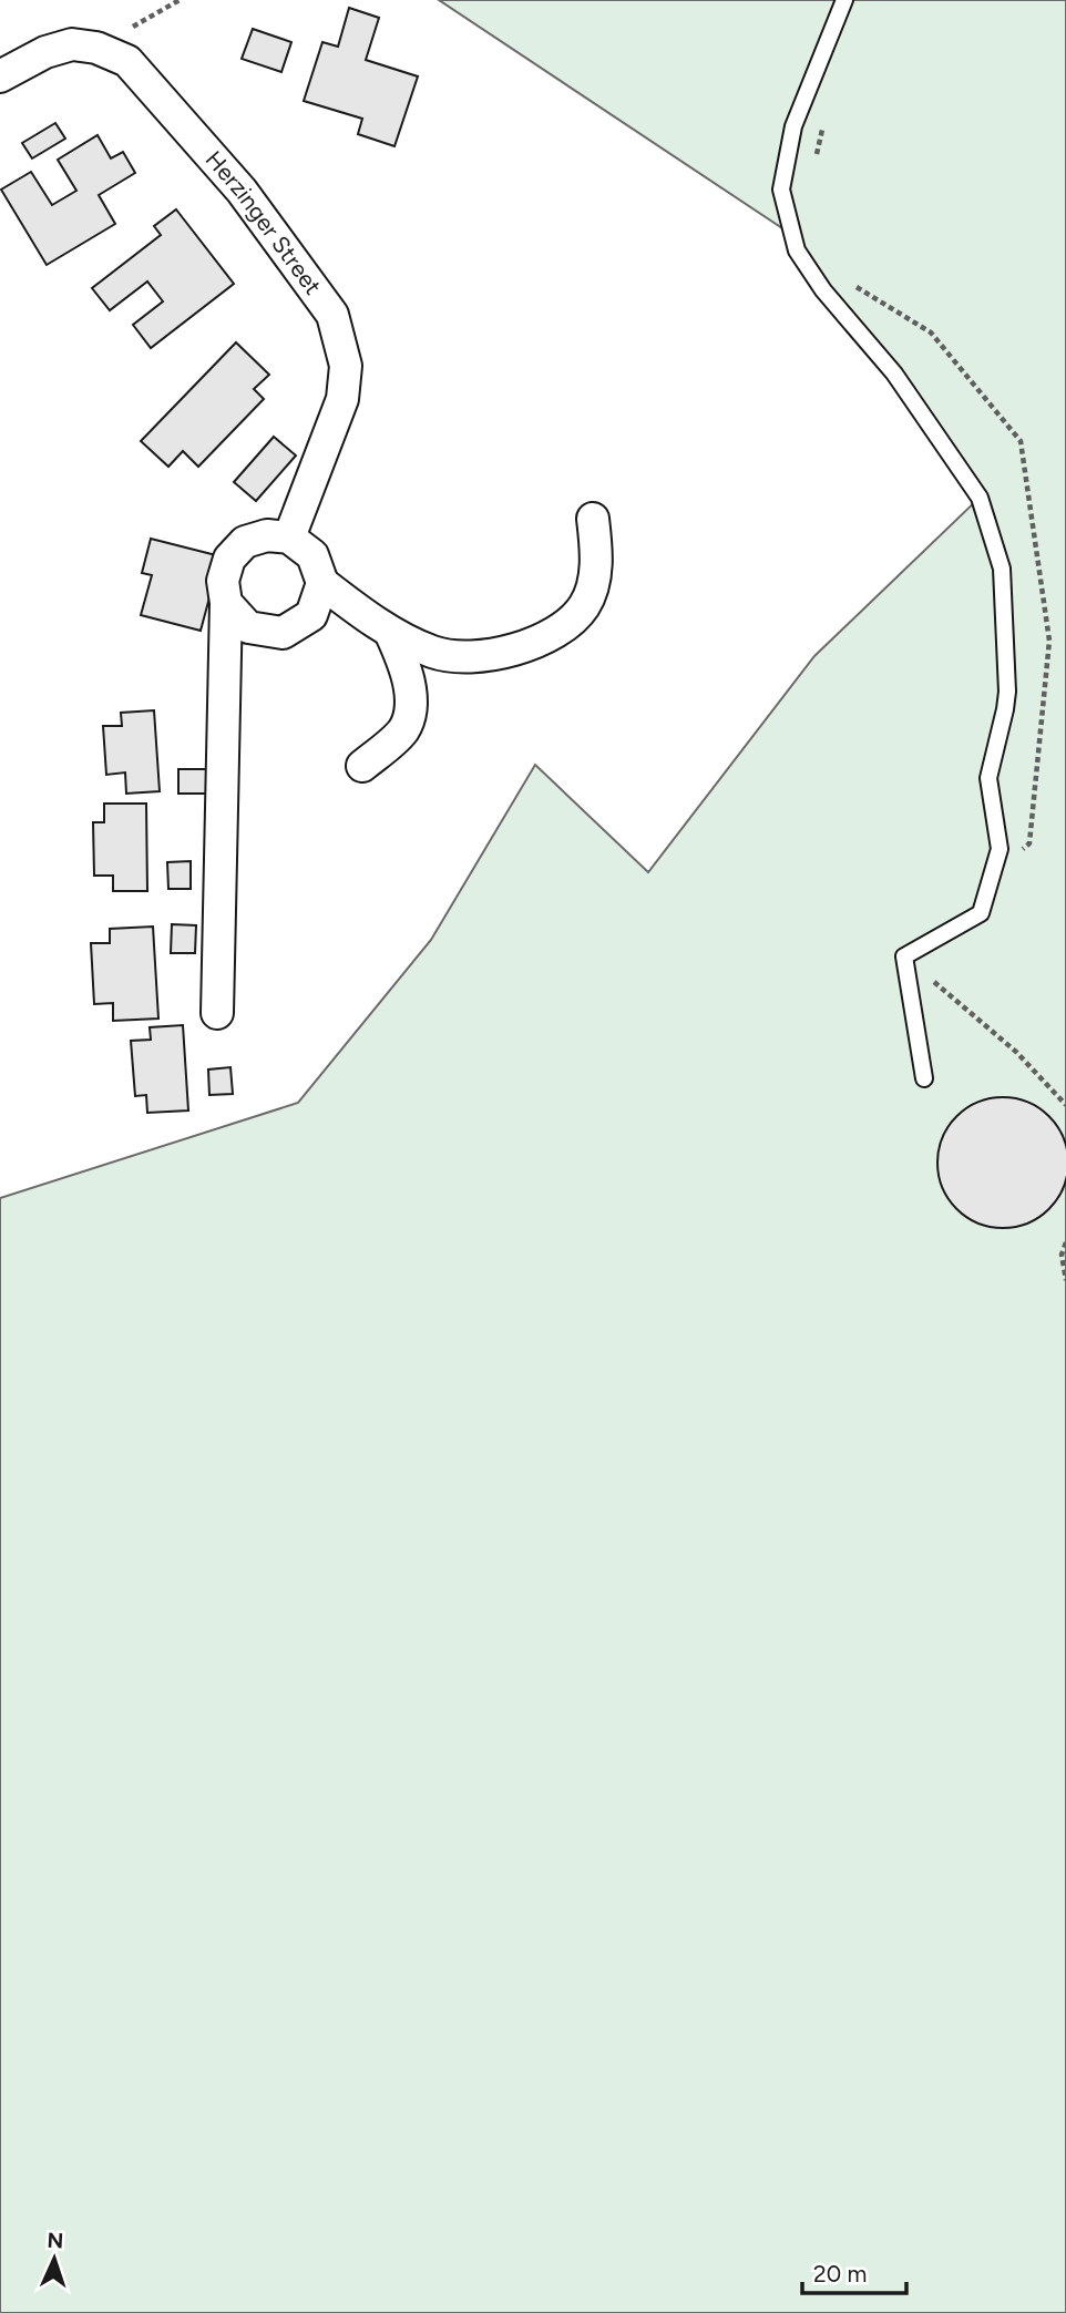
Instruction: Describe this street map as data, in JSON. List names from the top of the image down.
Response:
{
  "streets": {
    "street": ["Herzinger Street"]
  },
  "scale_bar": "20 m",
  "north": "top"
}
